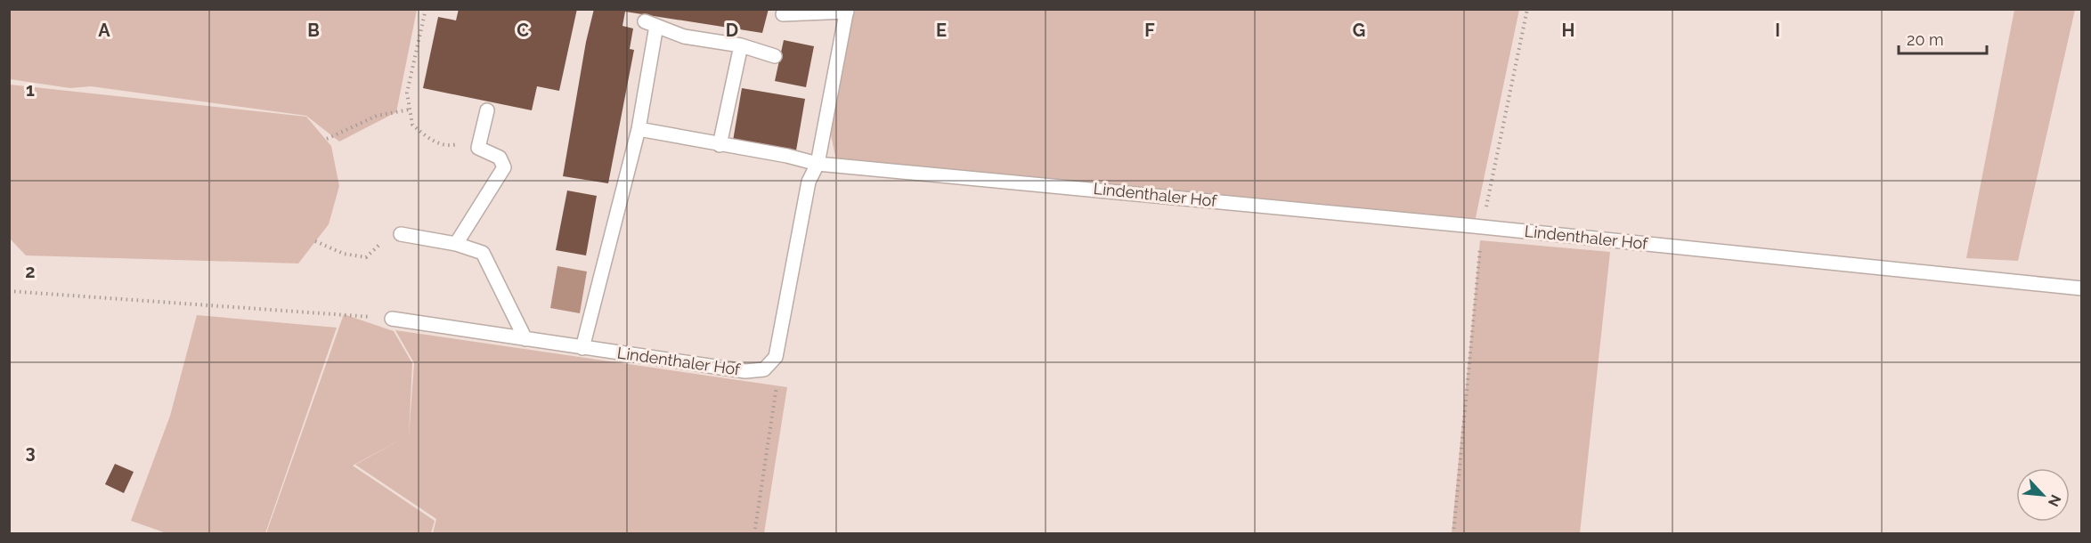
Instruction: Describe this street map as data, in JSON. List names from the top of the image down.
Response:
{
  "streets": {
    "lane": ["Lindenthaler Hof"]
  },
  "scale_bar": "20 m",
  "north": "bottom right",
  "grid": {
    "columns": [
      "A",
      "B",
      "C",
      "D",
      "E",
      "F",
      "G",
      "H",
      "I"
    ],
    "rows": ["1", "2", "3"]
  }
}
